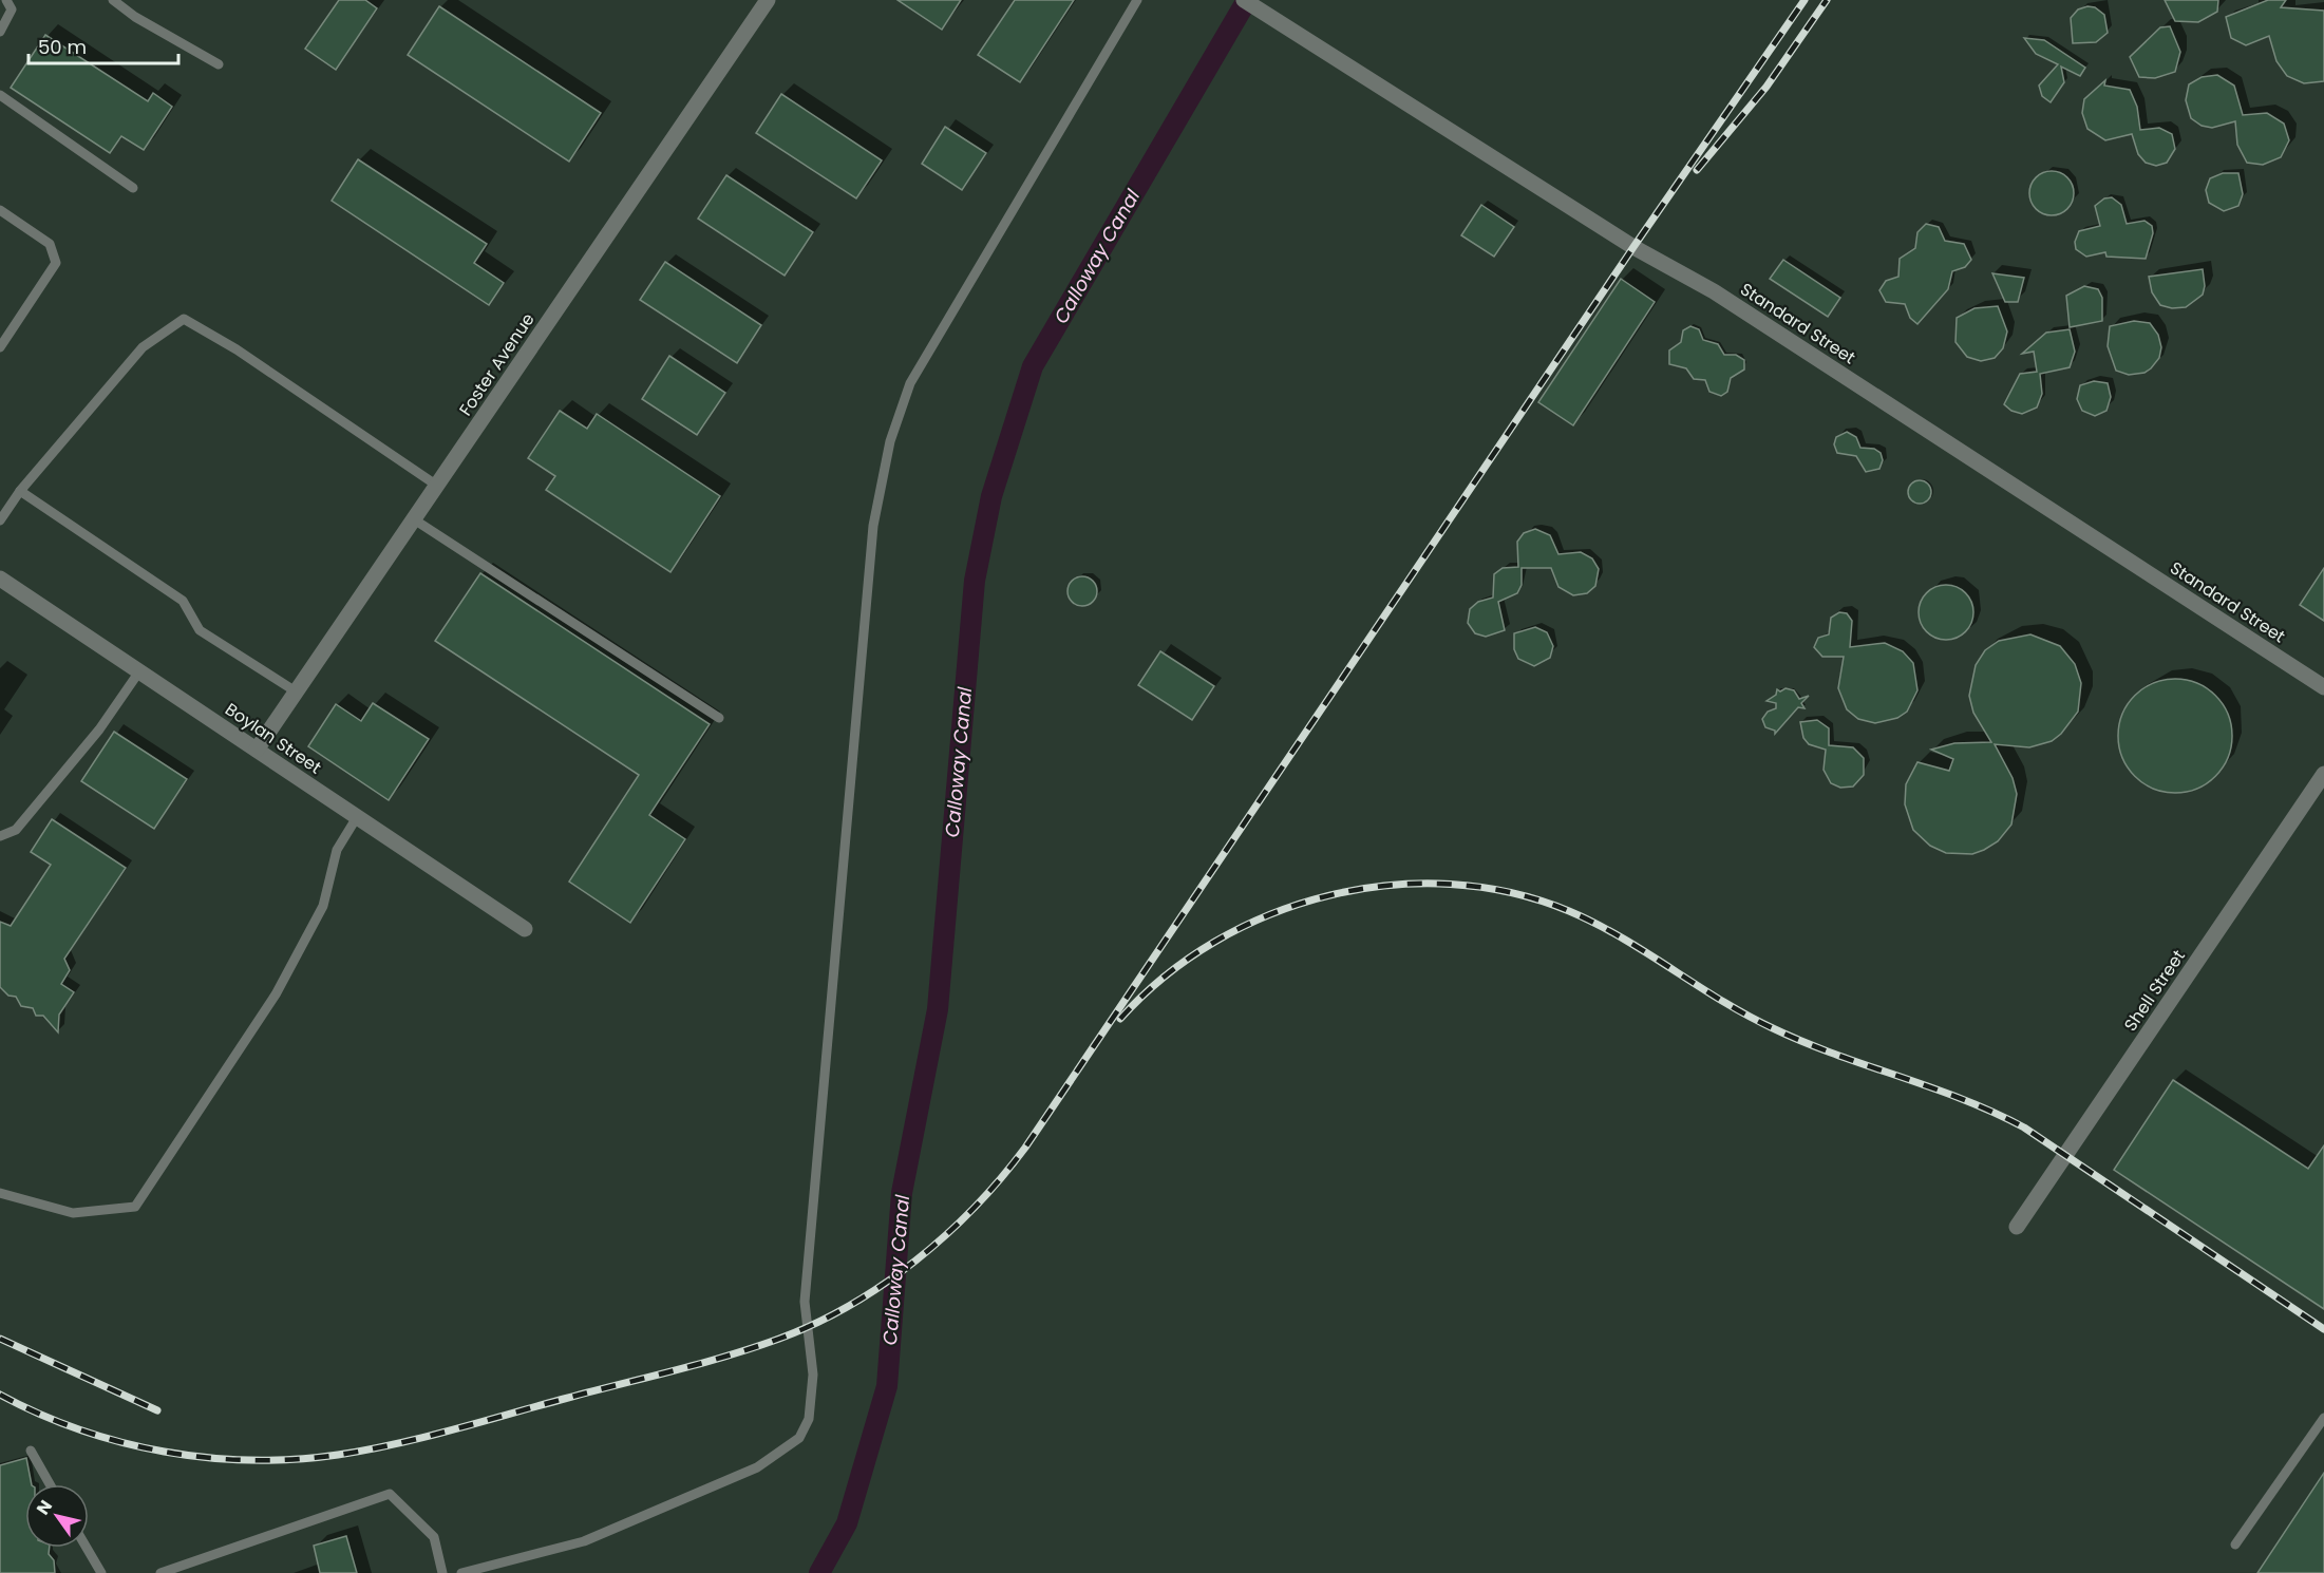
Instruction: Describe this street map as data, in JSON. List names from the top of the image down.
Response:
{
  "streets": {
    "street": [
      "Standard Street",
      "Foster Avenue",
      "Boylan Street",
      "Shell Street"
    ]
  },
  "crossings": [
    ["Foster Avenue", "Boylan Street"]
  ],
  "water": ["Calloway Canal"],
  "scale_bar": "50 m",
  "north": "top left"
}
